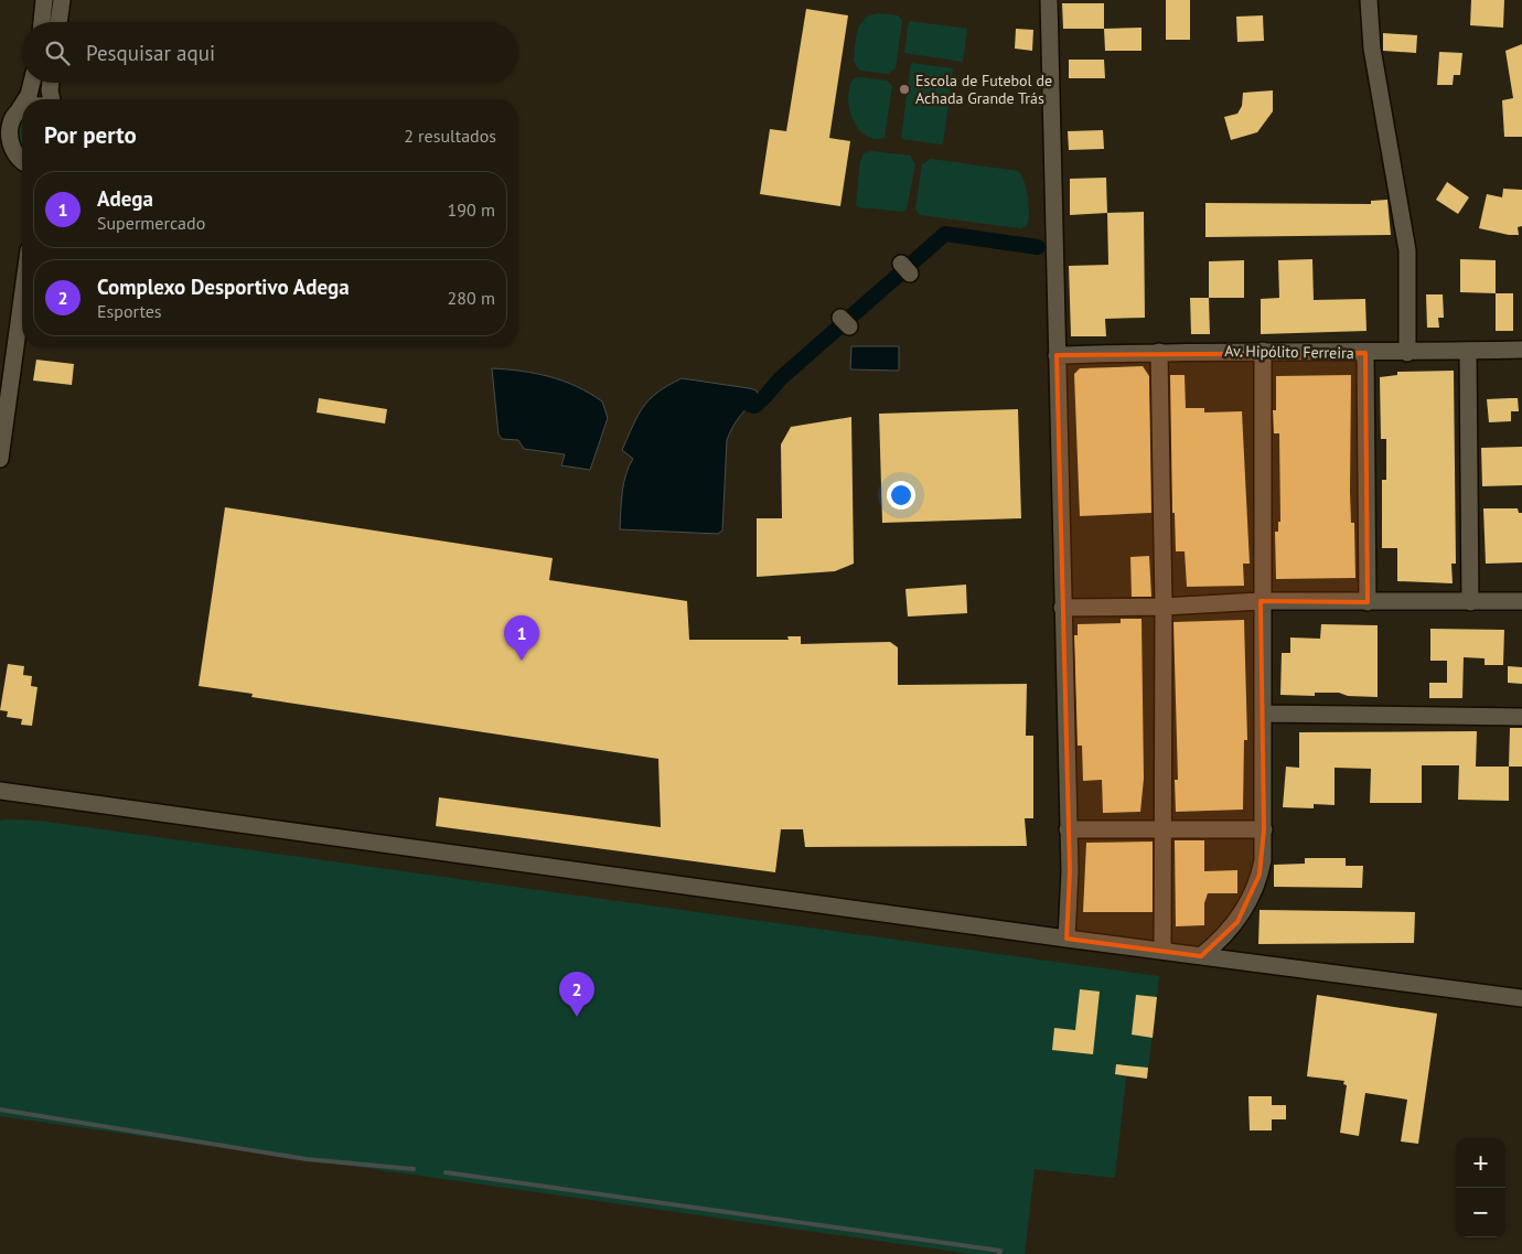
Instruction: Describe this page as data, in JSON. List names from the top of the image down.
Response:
{
  "streets": {
    "street": ["Av. Hipólito Ferreira"]
  },
  "places": ["Escola de Futebol de Achada Grande Trás"],
  "page": {
    "search": "Pesquisar aqui",
    "heading": ["Por perto", "2 resultados"],
    "list": [
      {
        "mark": "1",
        "name": "Adega",
        "note": "Supermercado",
        "value": "190 m"
      },
      {
        "mark": "2",
        "name": "Complexo Desportivo Adega",
        "note": "Esportes",
        "value": "280 m"
      }
    ],
    "pins": ["1", "2"],
    "map_buttons": ["+", "−"]
  }
}
